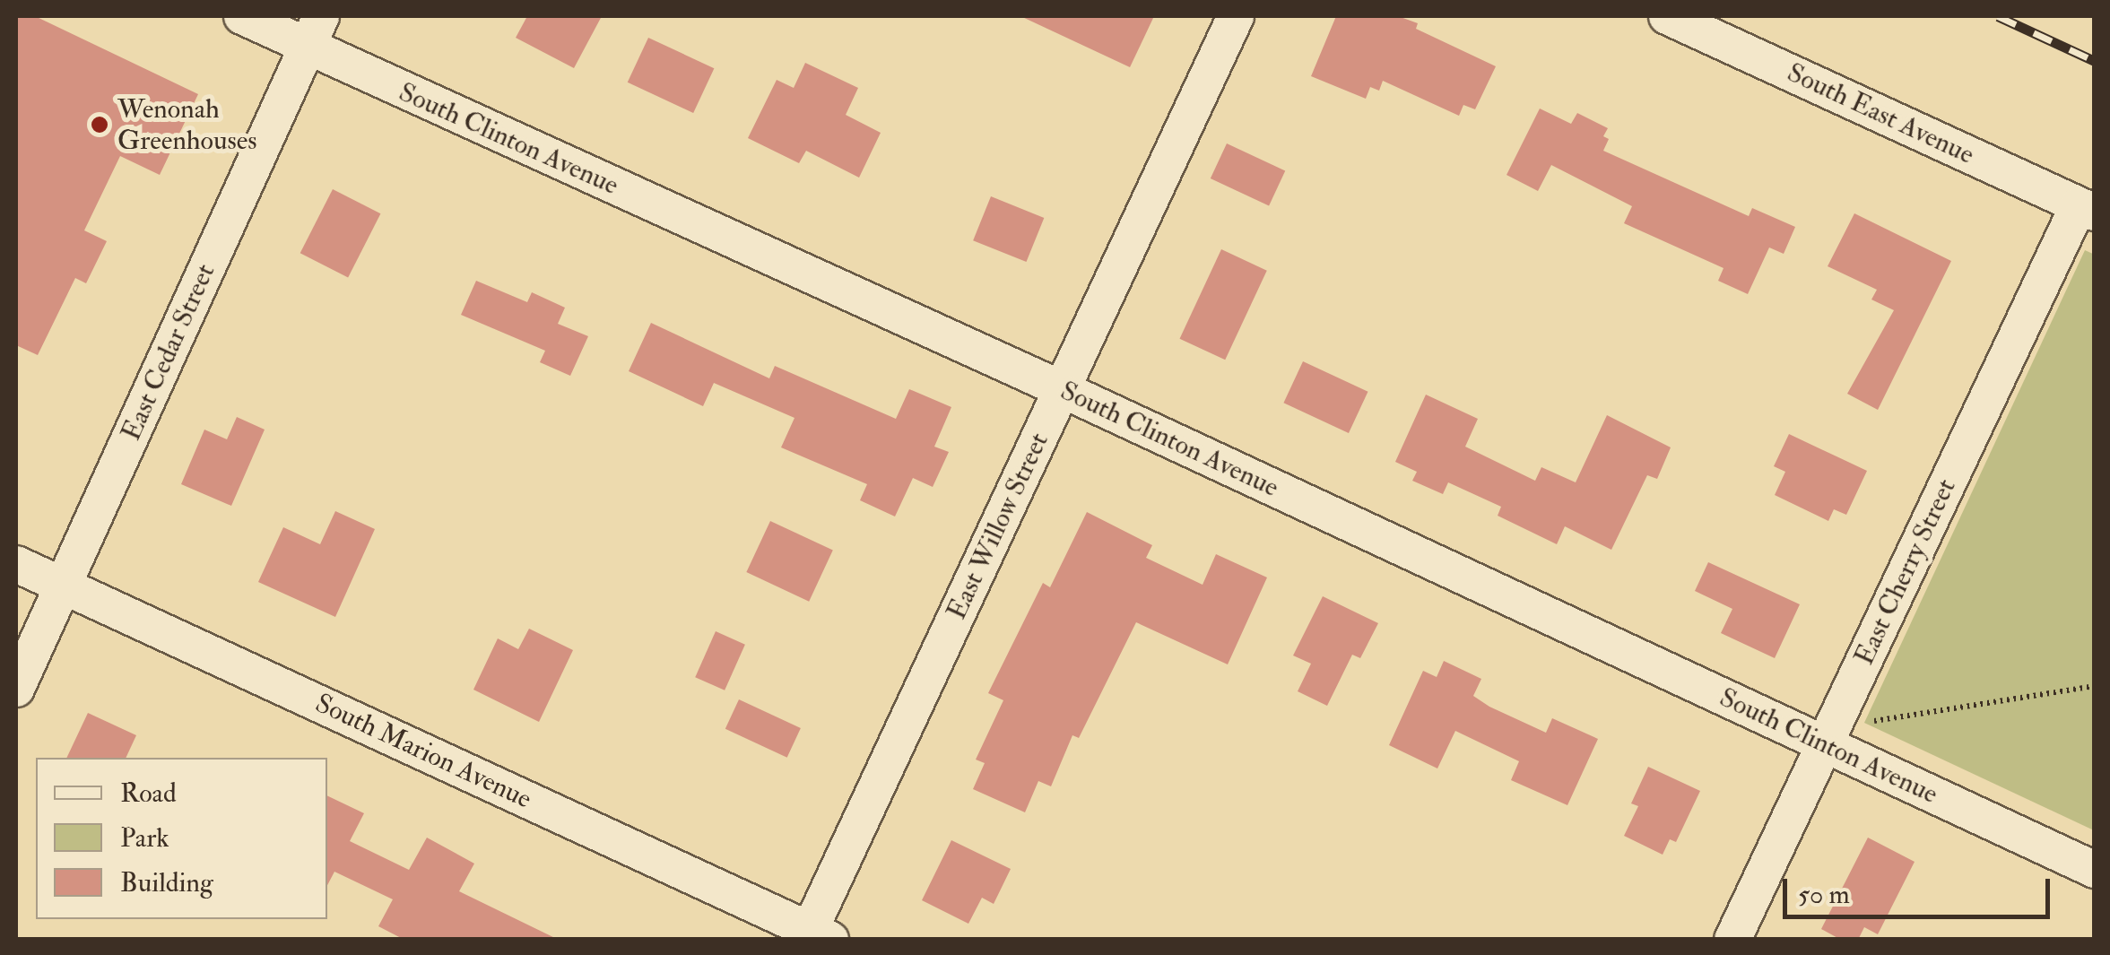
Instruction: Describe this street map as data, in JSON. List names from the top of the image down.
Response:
{
  "streets": {
    "street": [
      "South East Avenue",
      "South Clinton Avenue",
      "East Cedar Street",
      "East Willow Street",
      "East Cherry Street",
      "South Marion Avenue"
    ]
  },
  "crossings": [
    ["South East Avenue", "East Cherry Street"],
    ["South Clinton Avenue", "East Cedar Street"],
    ["South Clinton Avenue", "East Willow Street"],
    ["South Clinton Avenue", "East Cherry Street"],
    ["East Cedar Street", "South Marion Avenue"],
    ["East Willow Street", "South Marion Avenue"]
  ],
  "places": ["Wenonah Greenhouses"],
  "legend": ["Road", "Park", "Building"],
  "scale_bar": "50 m"
}
